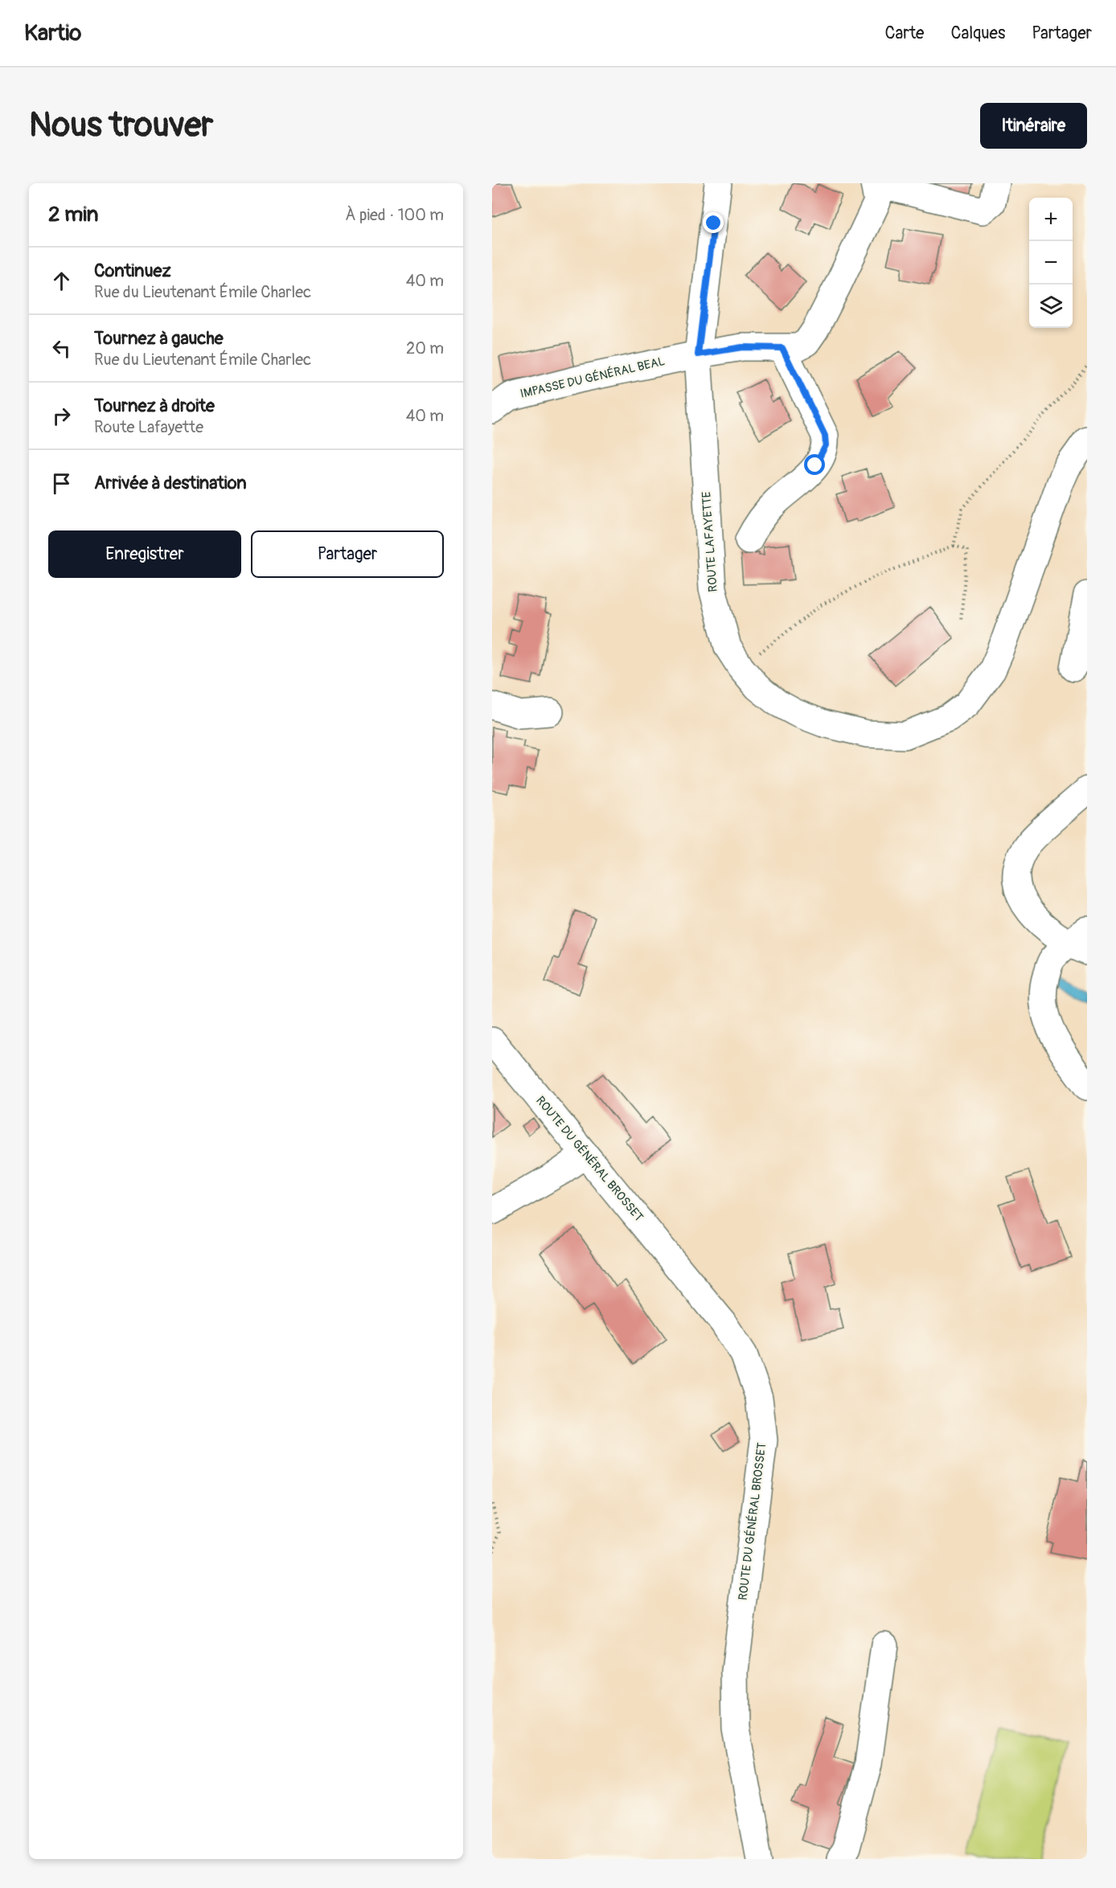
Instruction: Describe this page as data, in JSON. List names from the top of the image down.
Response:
{
  "streets": {
    "street": ["IMPASSE DU GÉNÉRAL BEAL", "ROUTE LAFAYETTE", "ROUTE DU GÉNÉRAL BROSSET"]
  },
  "crossings": [
    ["IMPASSE DU GÉNÉRAL BEAL", "ROUTE LAFAYETTE"]
  ],
  "page": {
    "header": "Kartio",
    "nav": ["Carte", "Calques", "Partager"],
    "buttons": [
      "Itinéraire",
      ["Enregistrer", "Partager"]
    ],
    "title": "Nous trouver",
    "heading": ["2 min", "À pied · 100 m"],
    "map_buttons": ["+", "−"],
    "list": [
      ["Continuez", "Rue du Lieutenant Émile Charlec", "40 m"],
      ["Tournez à gauche", "Rue du Lieutenant Émile Charlec", "20 m"],
      ["Tournez à droite", "Route Lafayette", "40 m"],
      "Arrivée à destination"
    ]
  }
}
